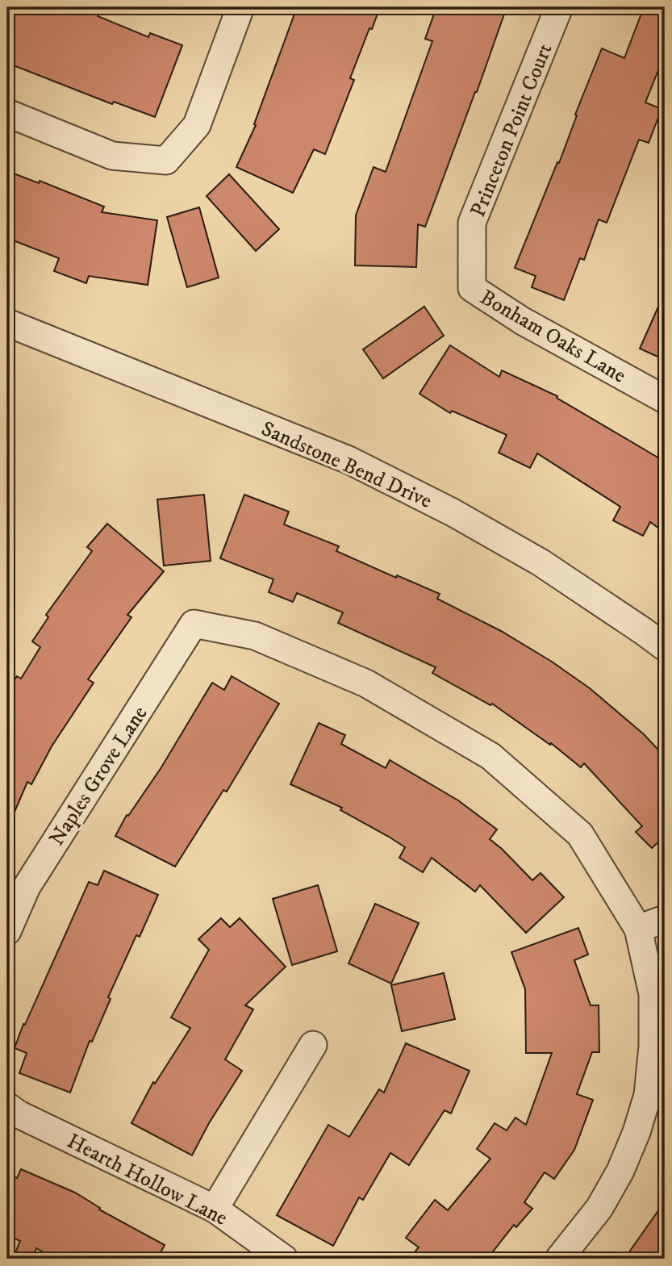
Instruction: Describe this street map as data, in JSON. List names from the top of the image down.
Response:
{
  "streets": {
    "street": [
      "Princeton Point Court",
      "Bonham Oaks Lane",
      "Sandstone Bend Drive",
      "Naples Grove Lane",
      "Hearth Hollow Lane"
    ]
  },
  "crossings": [
    ["Princeton Point Court", "Bonham Oaks Lane"]
  ]
}
